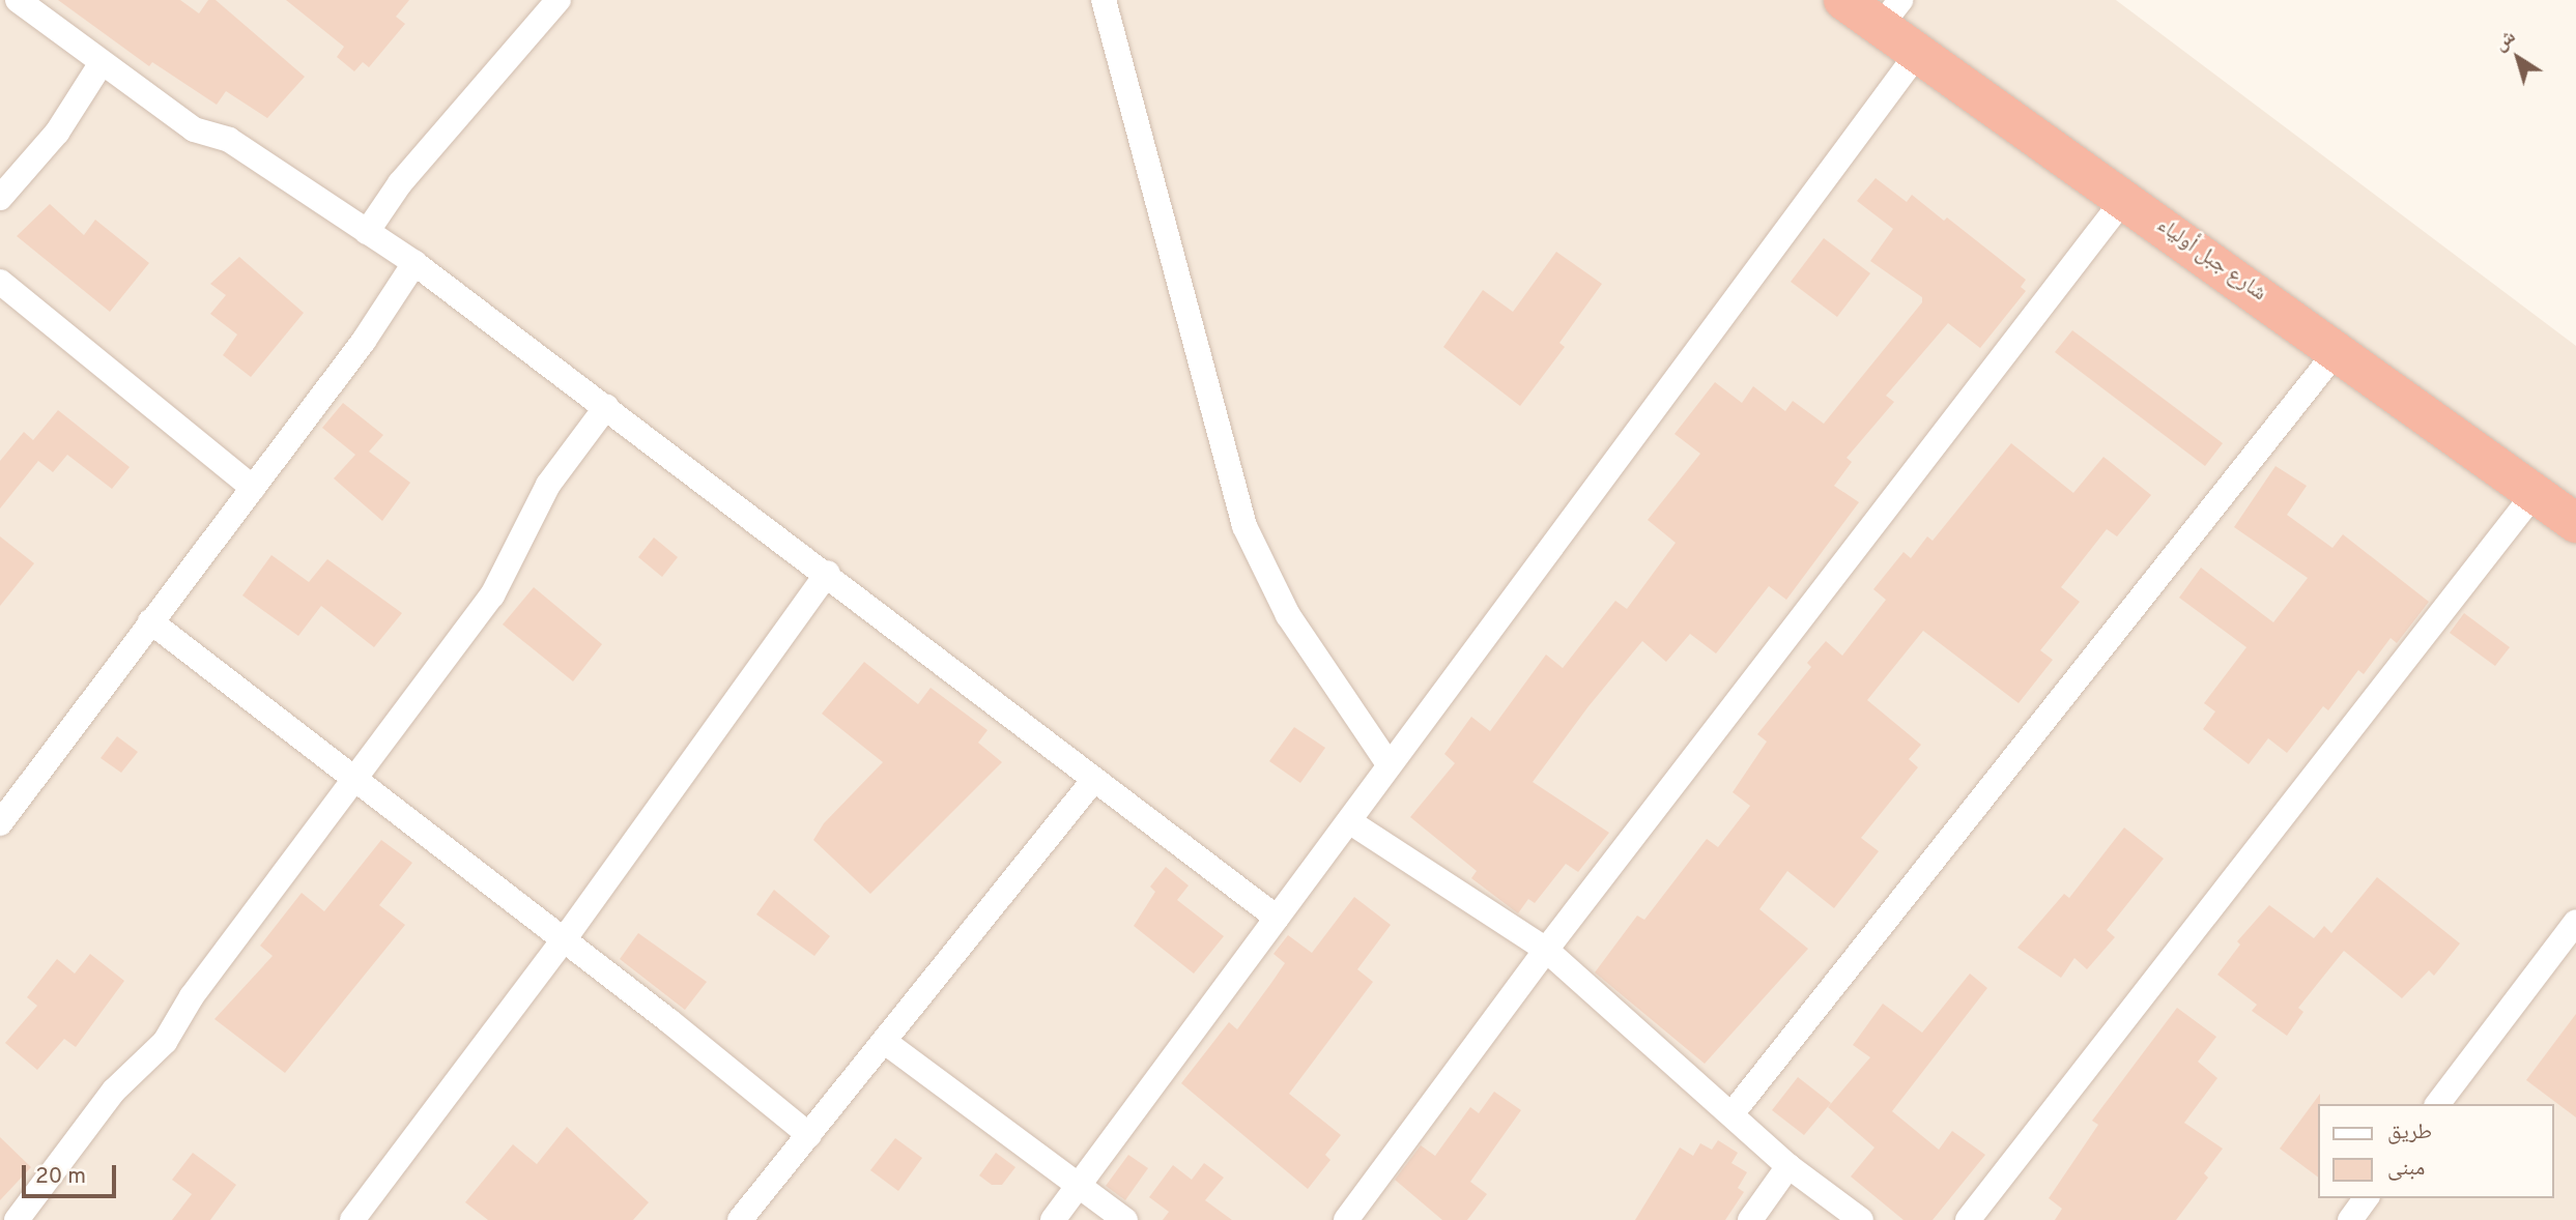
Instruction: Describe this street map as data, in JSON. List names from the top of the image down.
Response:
{
  "streets": {
    "highway": ["شارع جبل أولياء"]
  },
  "legend": ["طريق", "مبنى"],
  "scale_bar": "20 m",
  "north": "top left"
}
